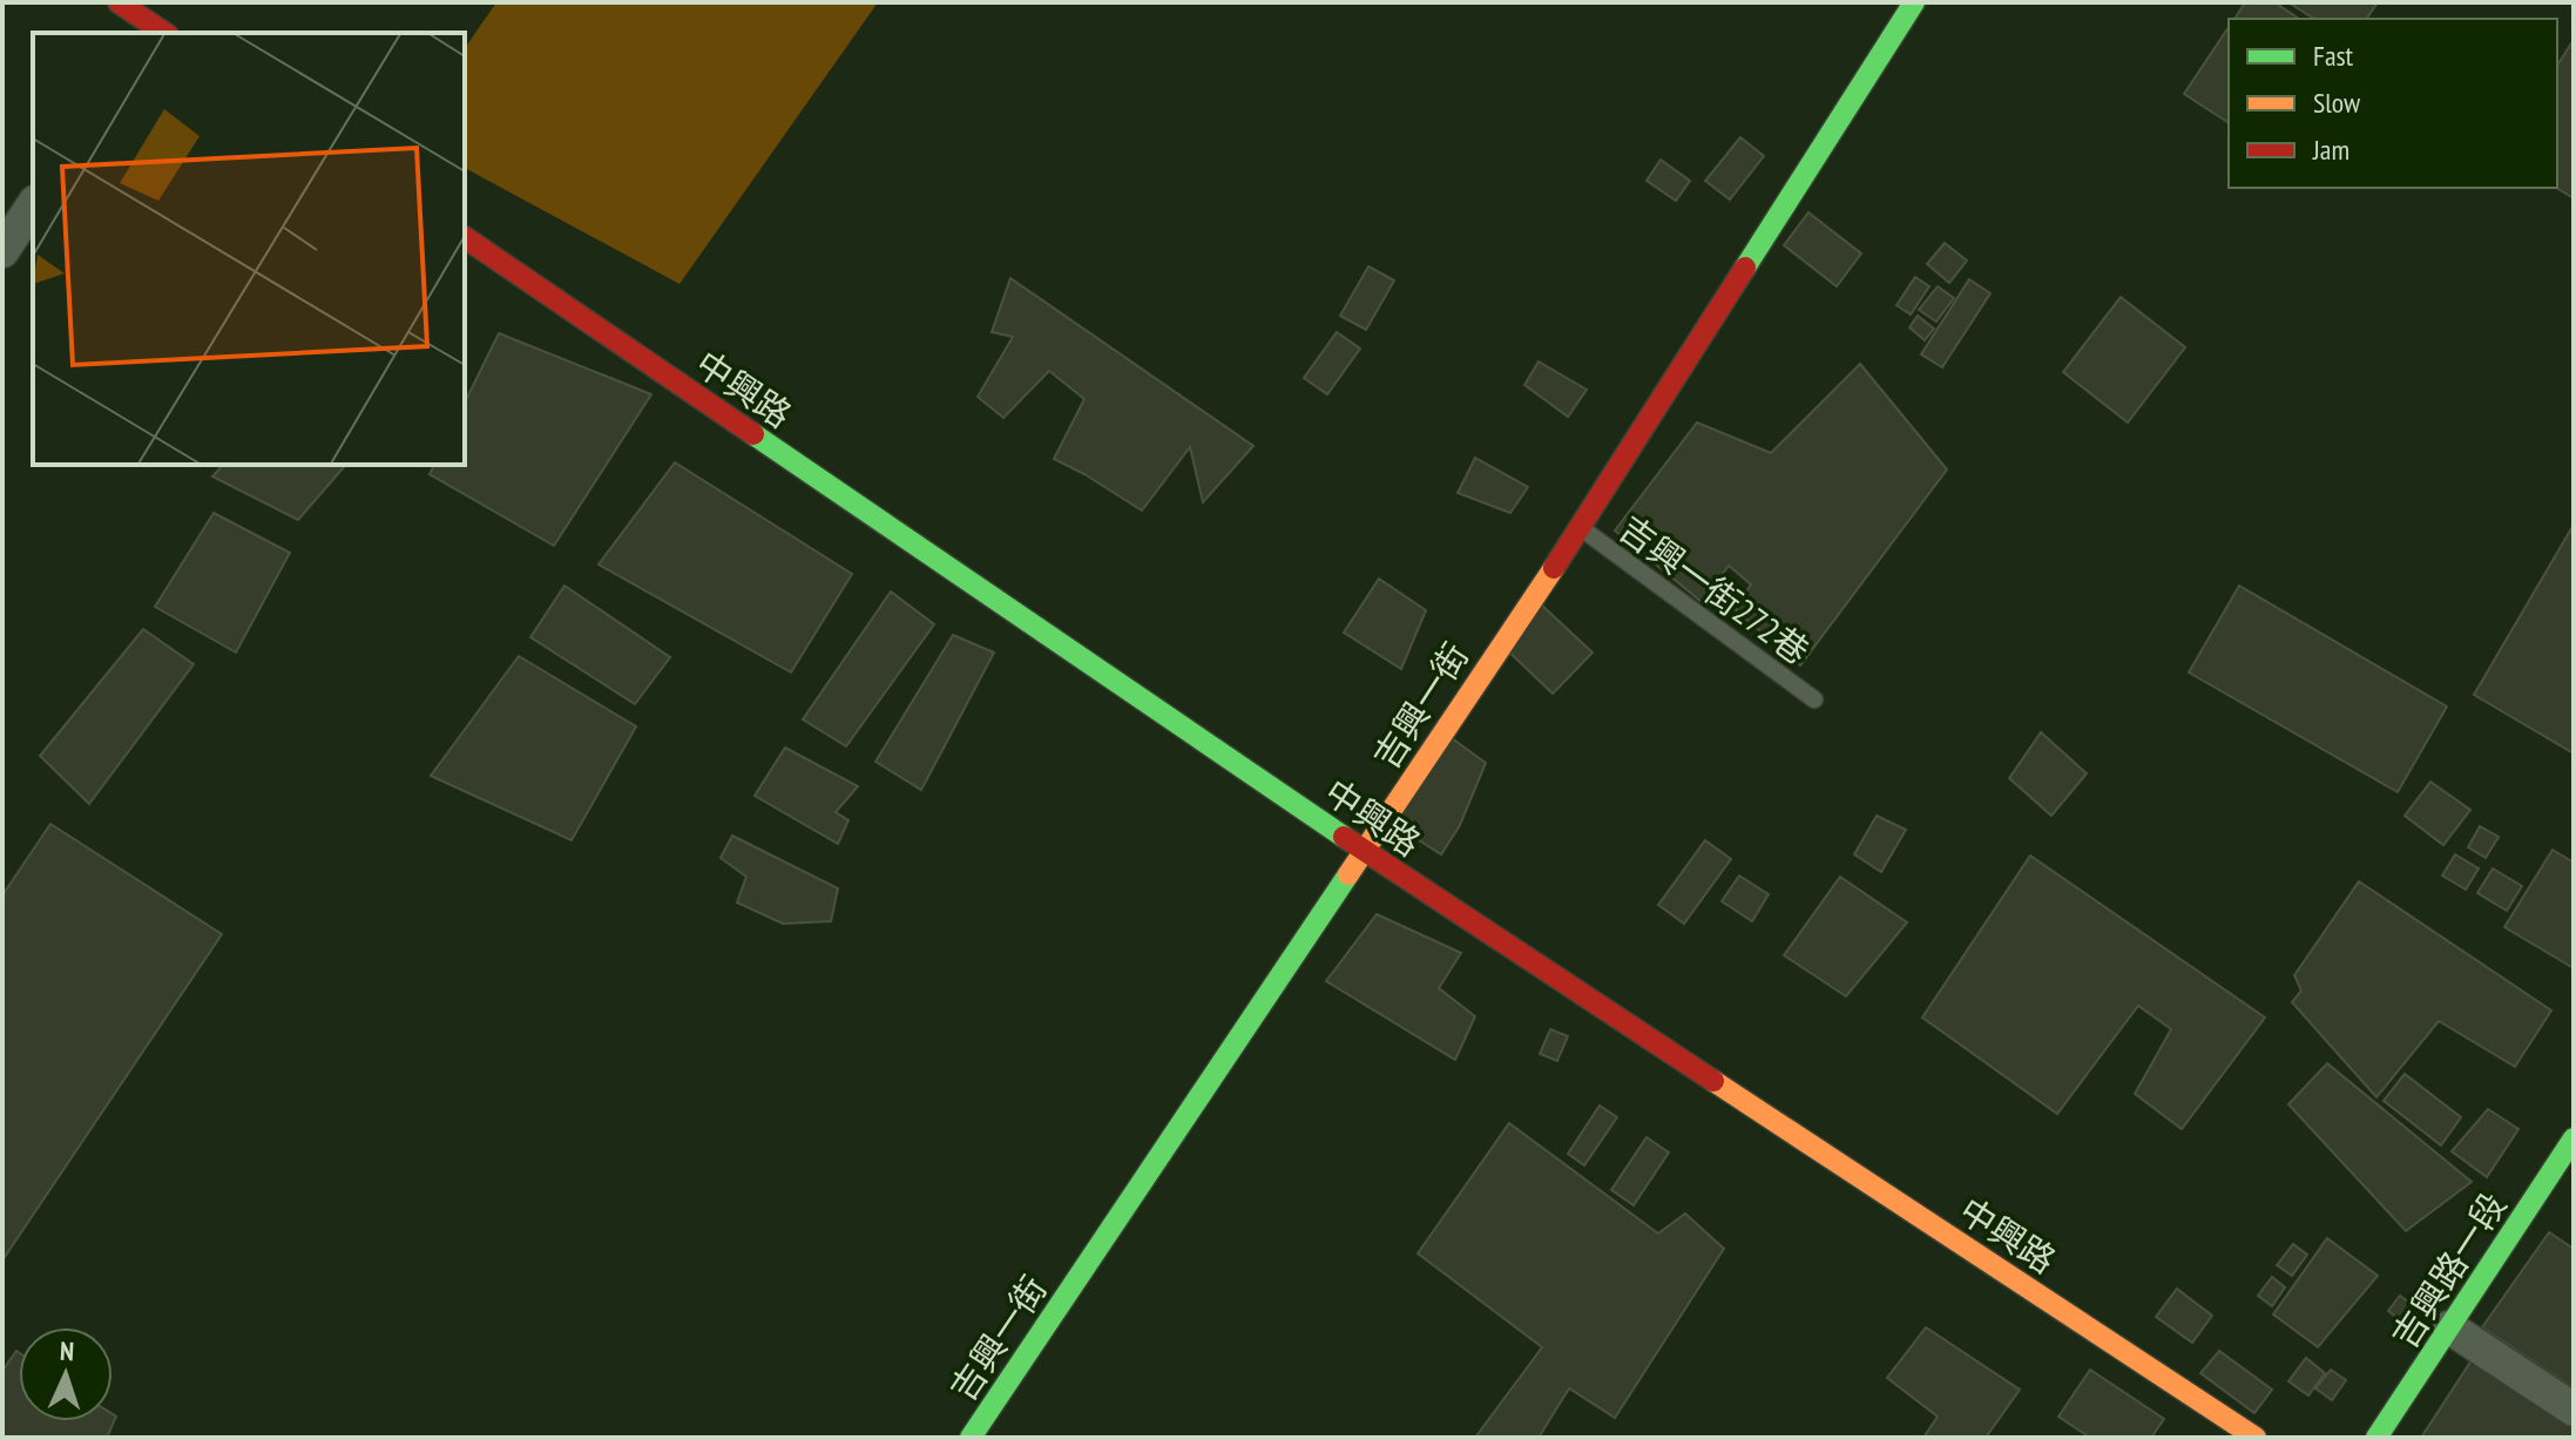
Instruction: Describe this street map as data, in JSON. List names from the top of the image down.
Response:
{
  "streets": {
    "street": ["中興路", "吉興一街", "吉興路一段"],
    "lane": ["吉興一街272巷"]
  },
  "crossings": [
    ["中興路", "吉興一街"],
    ["吉興一街272巷", "吉興一街"]
  ],
  "legend": ["Fast", "Slow", "Jam"],
  "north": "top"
}
